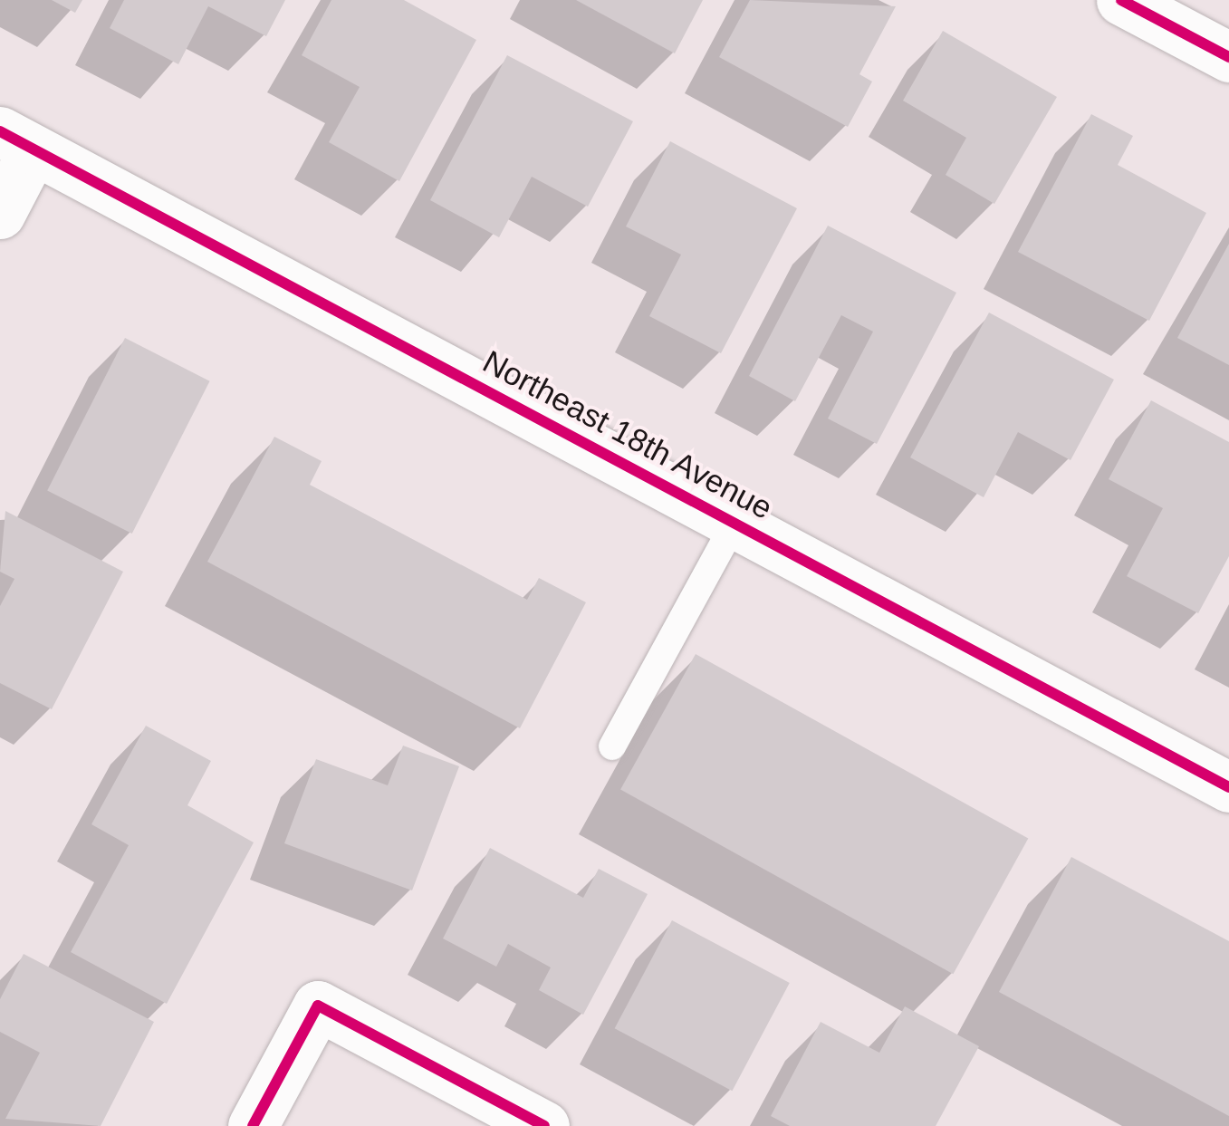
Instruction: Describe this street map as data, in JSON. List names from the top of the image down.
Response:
{
  "streets": {
    "street": ["Northeast 18th Avenue"]
  }
}
